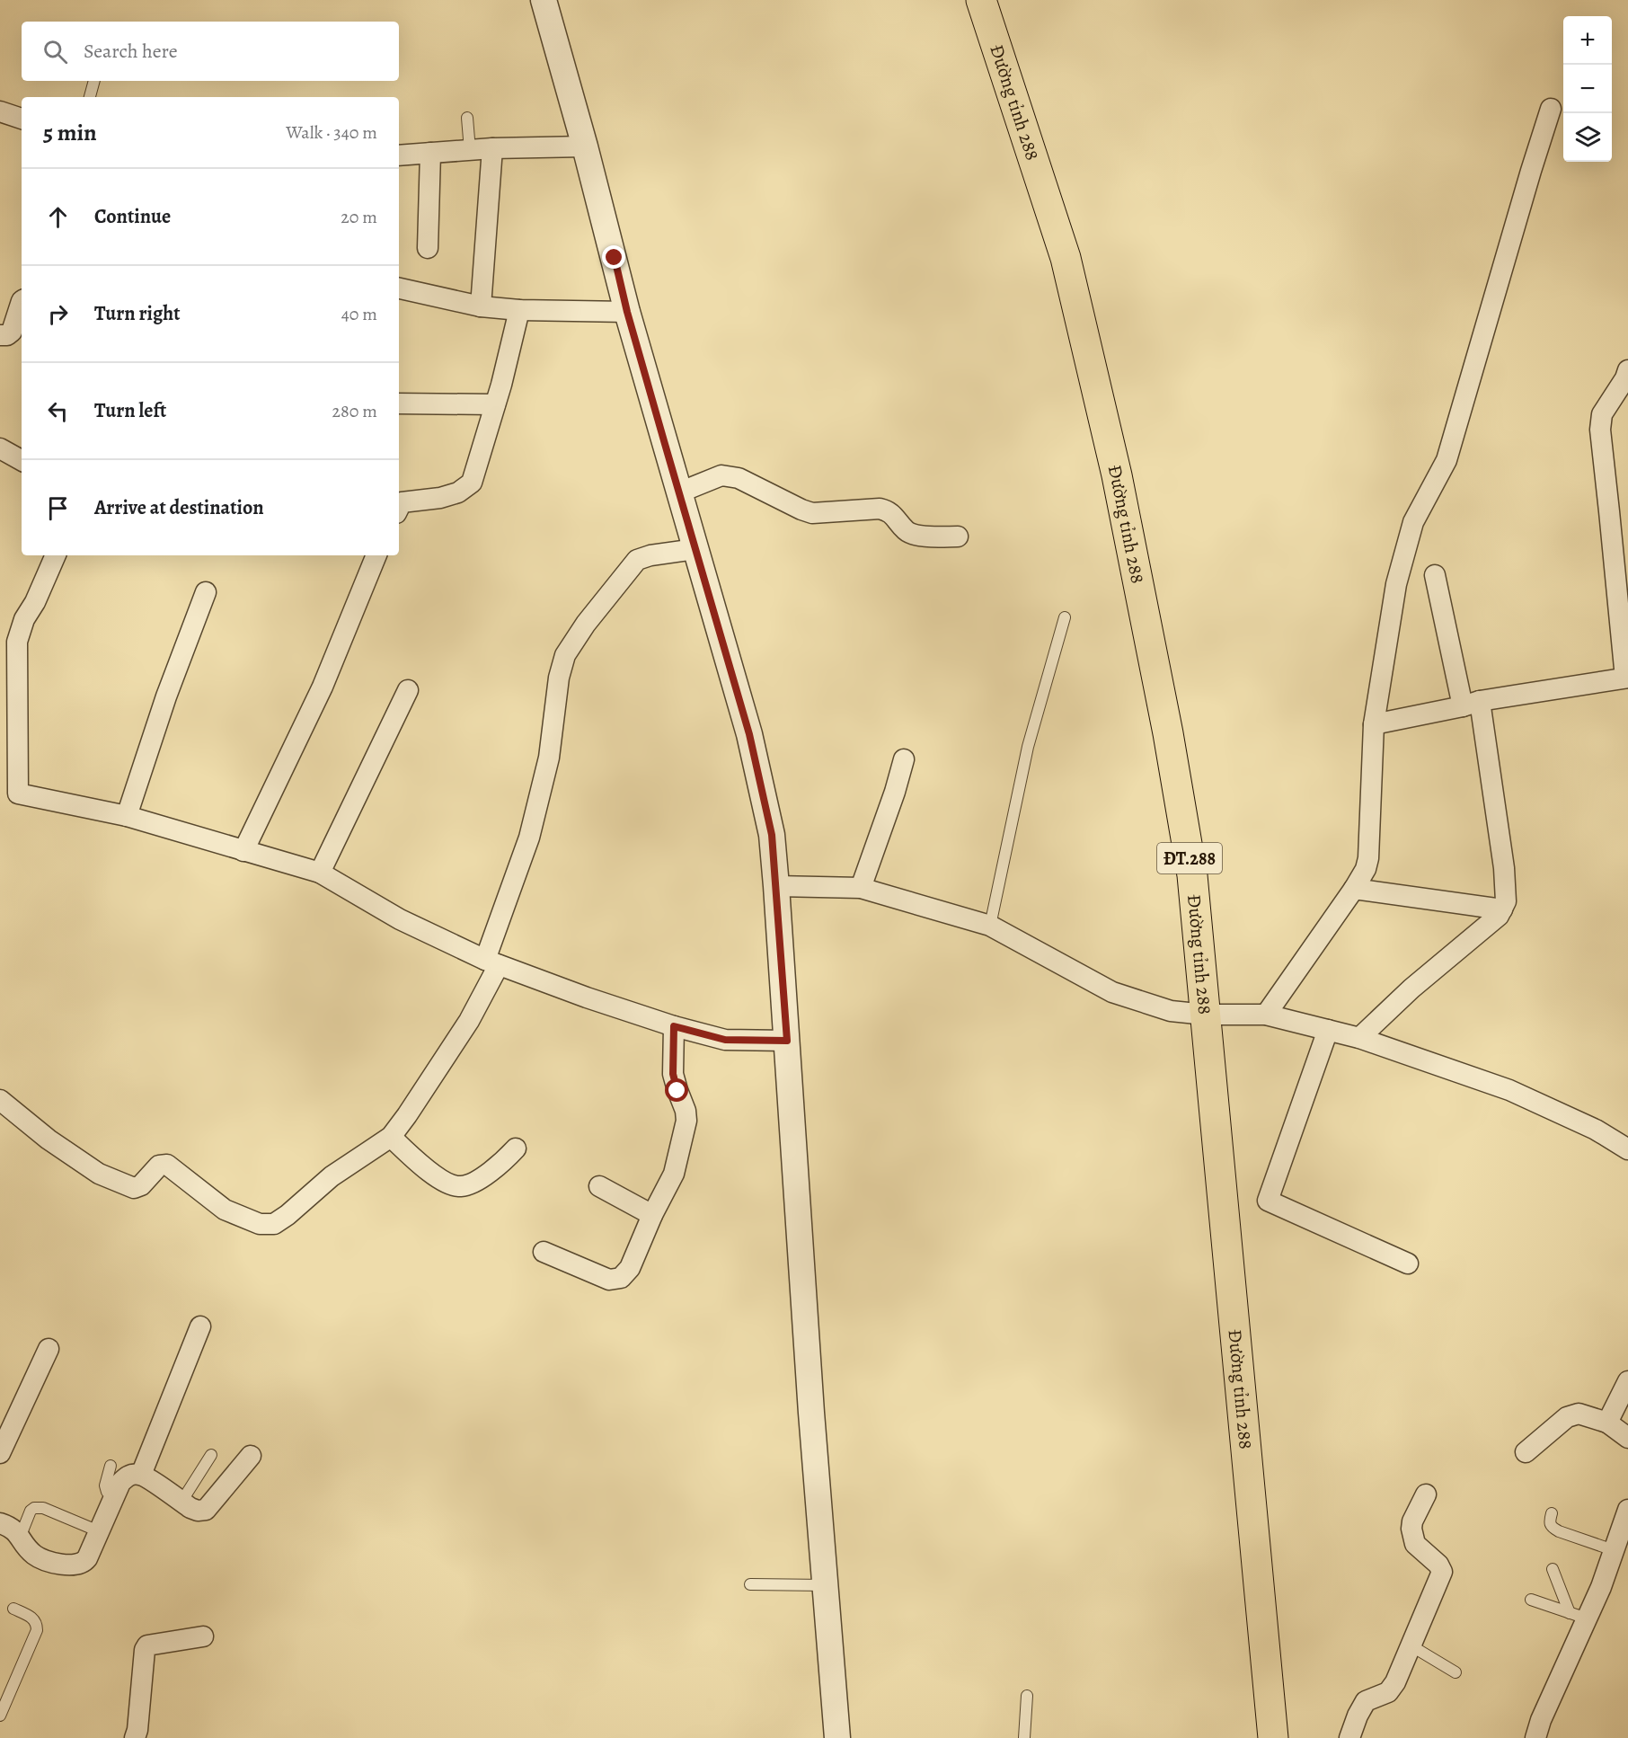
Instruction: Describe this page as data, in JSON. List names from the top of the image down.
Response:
{
  "streets": {
    "main road": ["Đường tỉnh 288", "ĐT.288"]
  },
  "page": {
    "map_buttons": ["+", "−"],
    "search": "Search here",
    "heading": ["5 min", "Walk · 340 m"],
    "list": [
      ["Continue", "20 m"],
      ["Turn right", "40 m"],
      ["Turn left", "280 m"],
      "Arrive at destination"
    ]
  }
}
